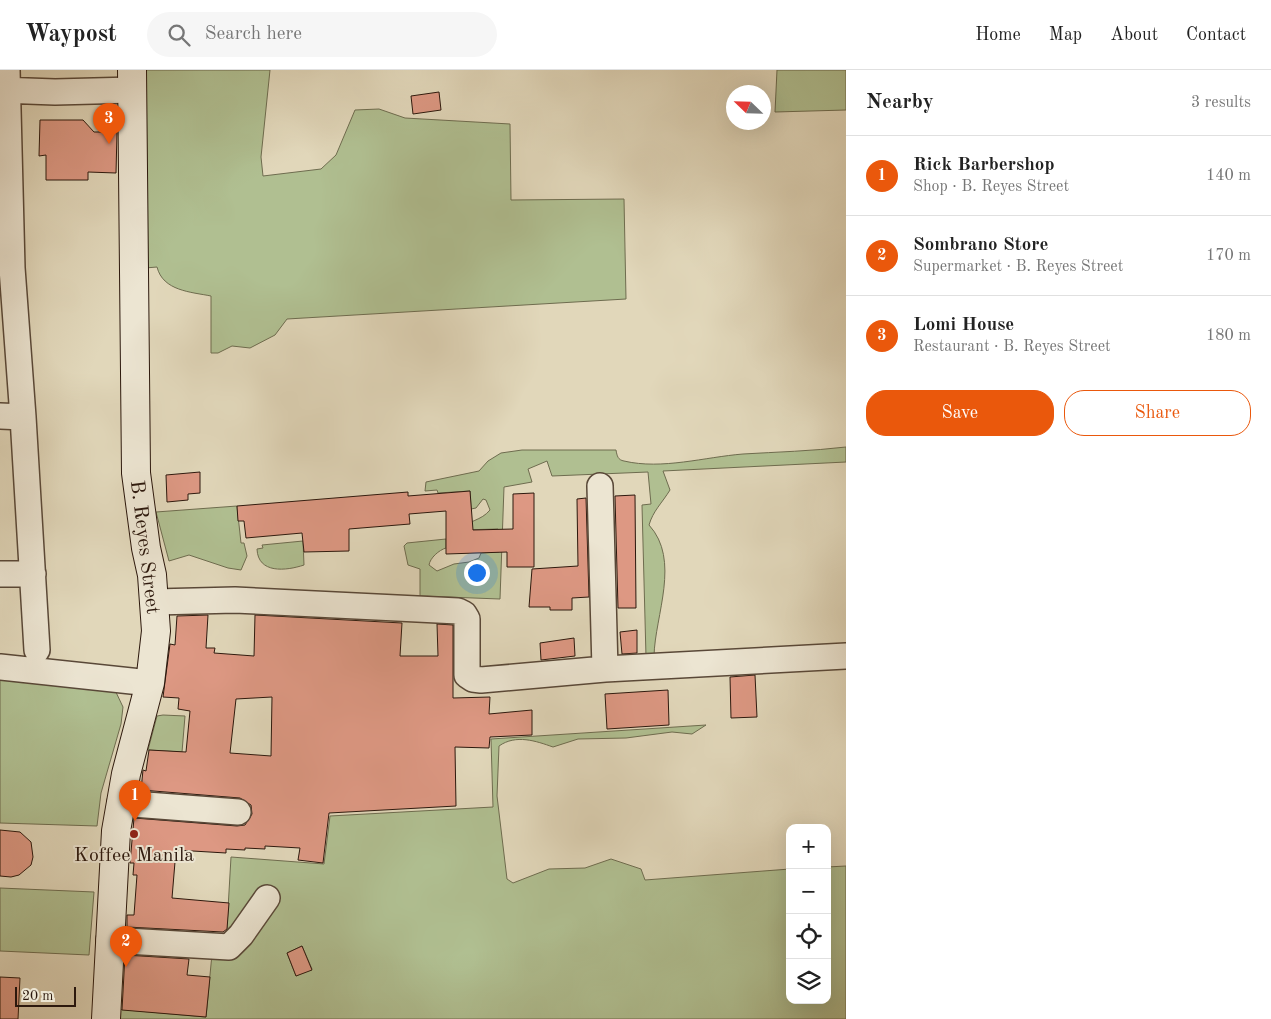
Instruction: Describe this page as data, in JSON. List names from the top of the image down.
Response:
{
  "streets": {
    "street": ["B. Reyes Street"]
  },
  "places": ["Koffee Manila"],
  "scale_bar": "20 m",
  "north": "top left",
  "page": {
    "header": "Waypost",
    "search": "Search here",
    "nav": [
      "Home",
      "Map",
      "About",
      "Contact"
    ],
    "heading": ["Nearby", "3 results"],
    "pins": ["3", "1", "2"],
    "list": [
      {
        "mark": "1",
        "name": "Rick Barbershop",
        "note": "Shop · B. Reyes Street",
        "value": "140 m"
      },
      {
        "mark": "2",
        "name": "Sombrano Store",
        "note": "Supermarket · B. Reyes Street",
        "value": "170 m"
      },
      {
        "mark": "3",
        "name": "Lomi House",
        "note": "Restaurant · B. Reyes Street",
        "value": "180 m"
      }
    ],
    "buttons": ["Save", "Share"],
    "map_buttons": ["+", "−"],
    "scale": "20 m"
  }
}
